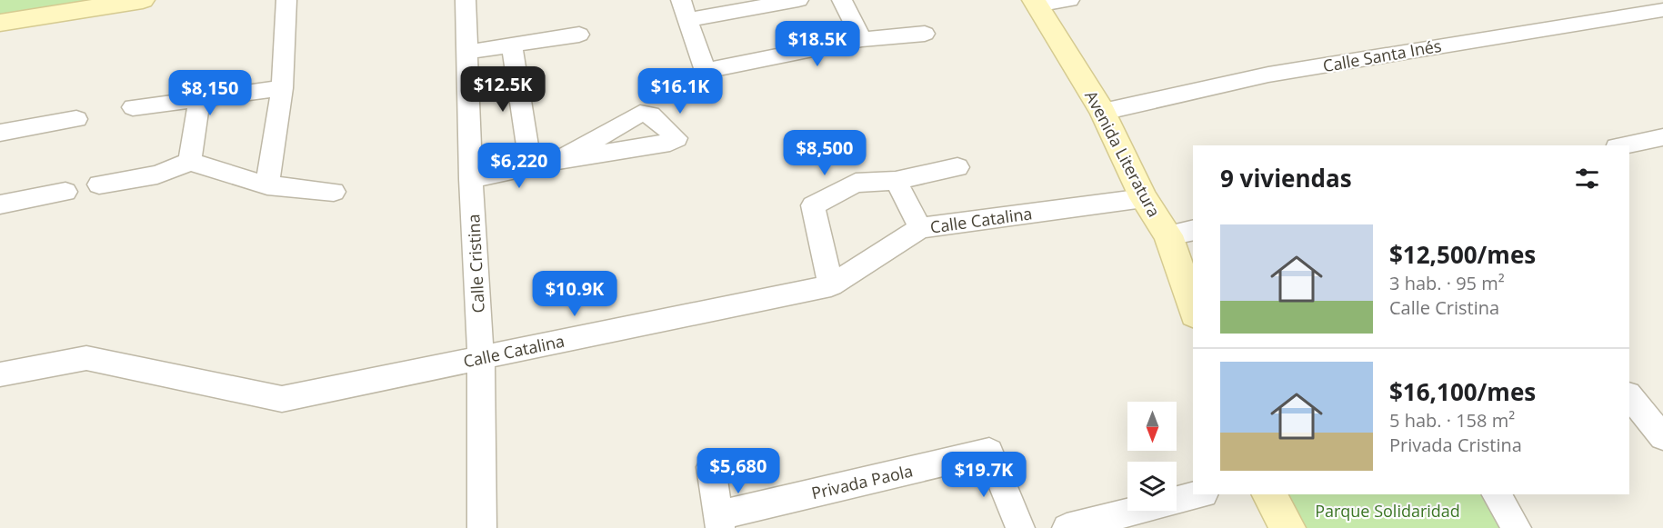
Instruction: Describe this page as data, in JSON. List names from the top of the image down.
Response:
{
  "streets": {
    "street": [
      "Calle Santa Inés",
      "Avenida Literatura",
      "Calle Catalina",
      "Calle Cristina",
      "Privada Paola"
    ]
  },
  "crossings": [
    ["Calle Santa Inés", "Avenida Literatura"],
    ["Avenida Literatura", "Calle Catalina"],
    ["Calle Catalina", "Calle Cristina"]
  ],
  "parks": ["Parque Solidaridad"],
  "north": "bottom",
  "page": {
    "price": [
      "$18.5K",
      "$12.5K",
      "$16.1K",
      "$8,150",
      "$8,500",
      "$6,220",
      "$10.9K",
      "$5,680",
      "$19.7K"
    ],
    "heading": "9 viviendas",
    "list": [
      {
        "name": "$12,500/mes",
        "note": "3 hab. · 95 m² · Calle Cristina"
      },
      {
        "name": "$16,100/mes",
        "note": "5 hab. · 158 m² · Privada Cristina"
      }
    ]
  }
}
